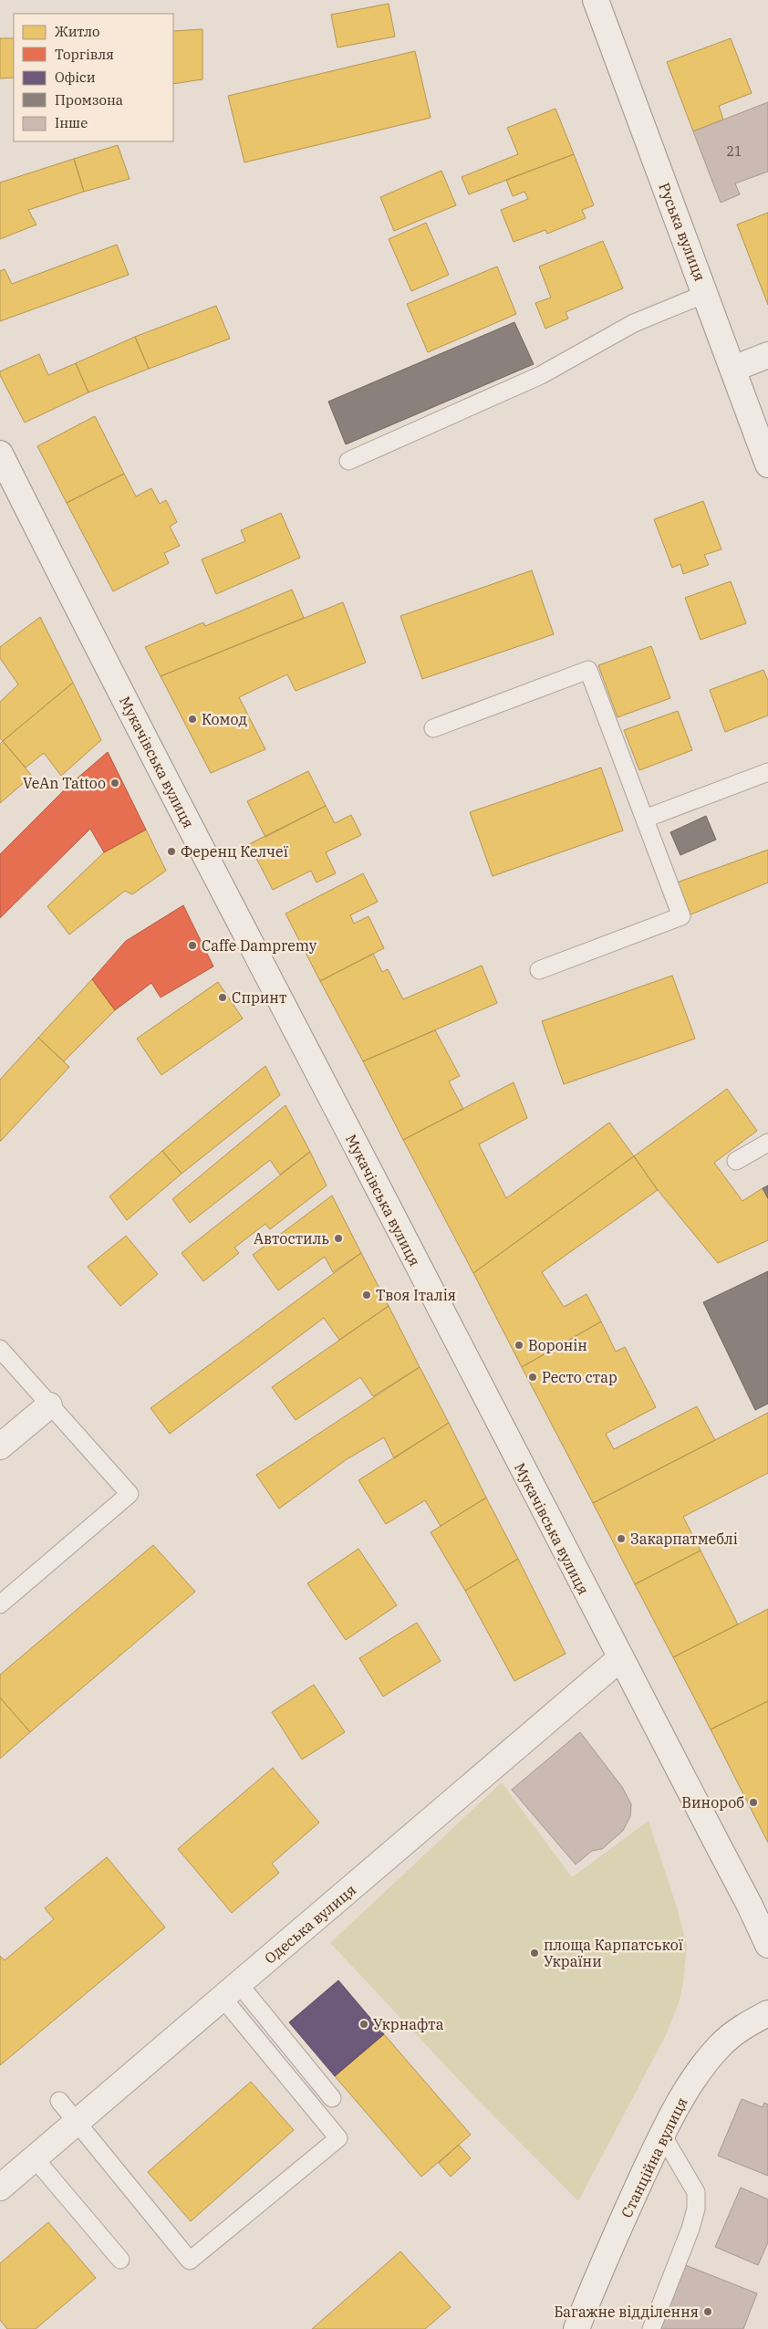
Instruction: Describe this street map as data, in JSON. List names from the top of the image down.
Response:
{
  "streets": {
    "main road": [
      "Руська вулиця",
      "Мукачівська вулиця",
      "Одеська вулиця",
      "Станційна вулиця"
    ]
  },
  "crossings": [
    ["Мукачівська вулиця", "Одеська вулиця"]
  ],
  "places": [
    "Комод",
    "VeAn Tattoo",
    "Ференц Келчеї",
    "Caffe Dampremy",
    "Спринт",
    "Автостиль",
    "Твоя Італія",
    "Воронін",
    "Ресто стар",
    "Закарпатмеблі",
    "Винороб",
    "площа Карпатської України",
    "Укрнафта",
    "Багажне відділення"
  ],
  "house_numbers": ["21"],
  "legend": [
    "Житло",
    "Торгівля",
    "Офіси",
    "Промзона",
    "Інше"
  ]
}
